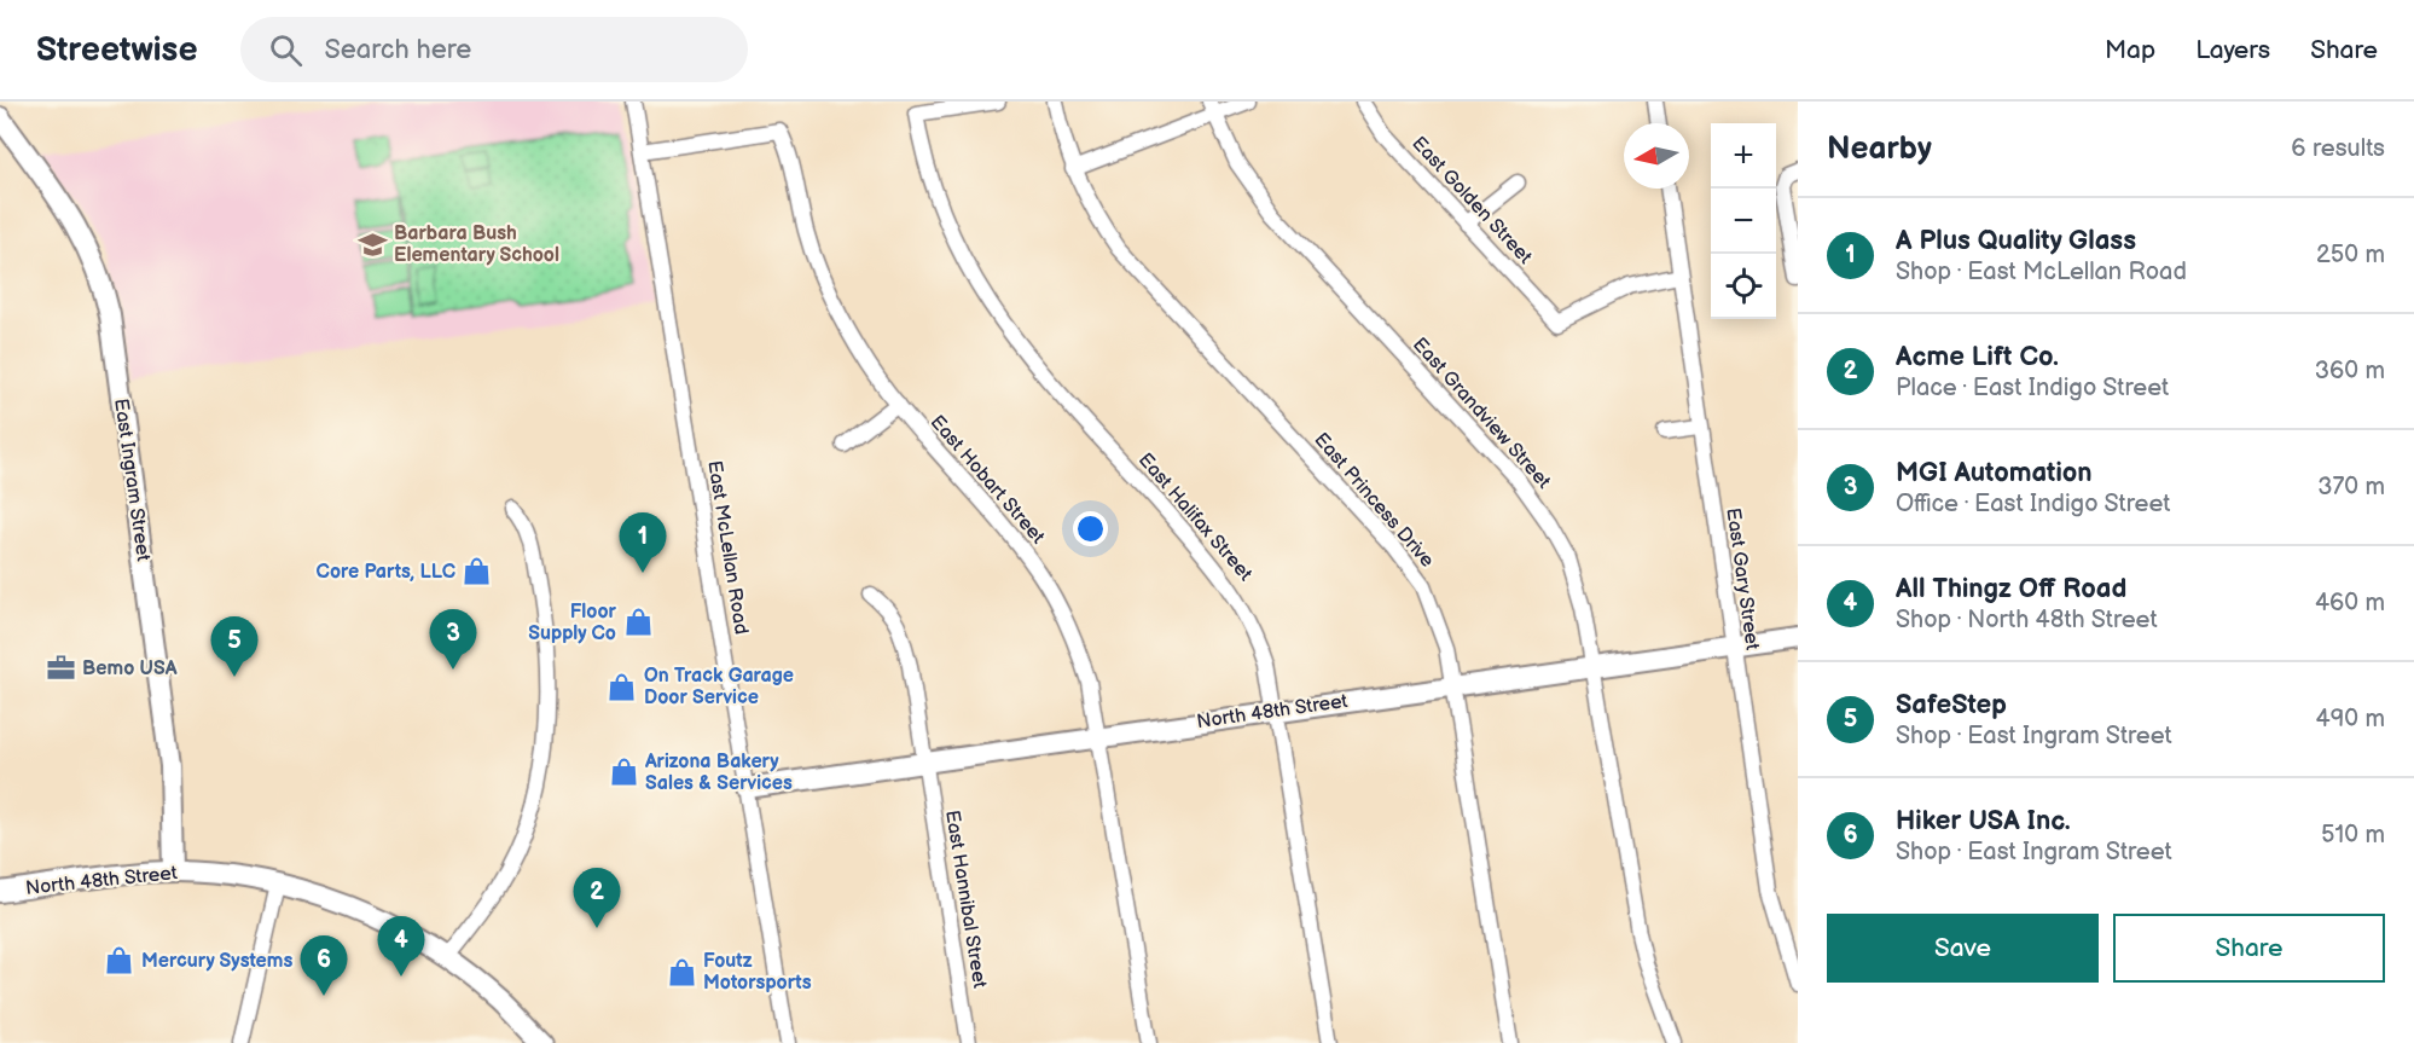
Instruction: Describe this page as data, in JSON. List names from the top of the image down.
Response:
{
  "streets": {
    "street": [
      "East Golden Street",
      "East Grandview Street",
      "East Ingram Street",
      "East Hobart Street",
      "East Princess Drive",
      "East Halifax Street",
      "East McLellan Road",
      "East Gary Street",
      "North 48th Street",
      "East Hannibal Street"
    ]
  },
  "crossings": [
    ["East Golden Street", "East Gary Street"],
    ["East Grandview Street", "North 48th Street"],
    ["East Ingram Street", "North 48th Street"],
    ["East Hobart Street", "East McLellan Road"],
    ["East Hobart Street", "North 48th Street"],
    ["East Princess Drive", "North 48th Street"],
    ["East Halifax Street", "North 48th Street"],
    ["East McLellan Road", "North 48th Street"],
    ["East Gary Street", "North 48th Street"],
    ["North 48th Street", "East Hannibal Street"]
  ],
  "places": {
    "school or university": ["Barbara Bush Elementary School"],
    "shop": [
      "Core Parts, LLC",
      "Floor Supply Co",
      "On Track Garage Door Service",
      "Arizona Bakery Sales & Services",
      "Mercury Systems",
      "Foutz Motorsports"
    ],
    "office": ["Bemo USA"]
  },
  "north": "left",
  "page": {
    "header": "Streetwise",
    "search": "Search here",
    "nav": ["Map", "Layers", "Share"],
    "heading": ["Nearby", "6 results"],
    "map_buttons": ["+", "−"],
    "list": [
      {
        "mark": "1",
        "name": "A Plus Quality Glass",
        "note": "Shop · East McLellan Road",
        "value": "250 m"
      },
      {
        "mark": "2",
        "name": "Acme Lift Co.",
        "note": "Place · East Indigo Street",
        "value": "360 m"
      },
      {
        "mark": "3",
        "name": "MGI Automation",
        "note": "Office · East Indigo Street",
        "value": "370 m"
      },
      {
        "mark": "4",
        "name": "All Thingz Off Road",
        "note": "Shop · North 48th Street",
        "value": "460 m"
      },
      {
        "mark": "5",
        "name": "SafeStep",
        "note": "Shop · East Ingram Street",
        "value": "490 m"
      },
      {
        "mark": "6",
        "name": "Hiker USA Inc.",
        "note": "Shop · East Ingram Street",
        "value": "510 m"
      }
    ],
    "pins": [
      "1",
      "3",
      "5",
      "2",
      "4",
      "6"
    ],
    "buttons": ["Save", "Share"]
  }
}
